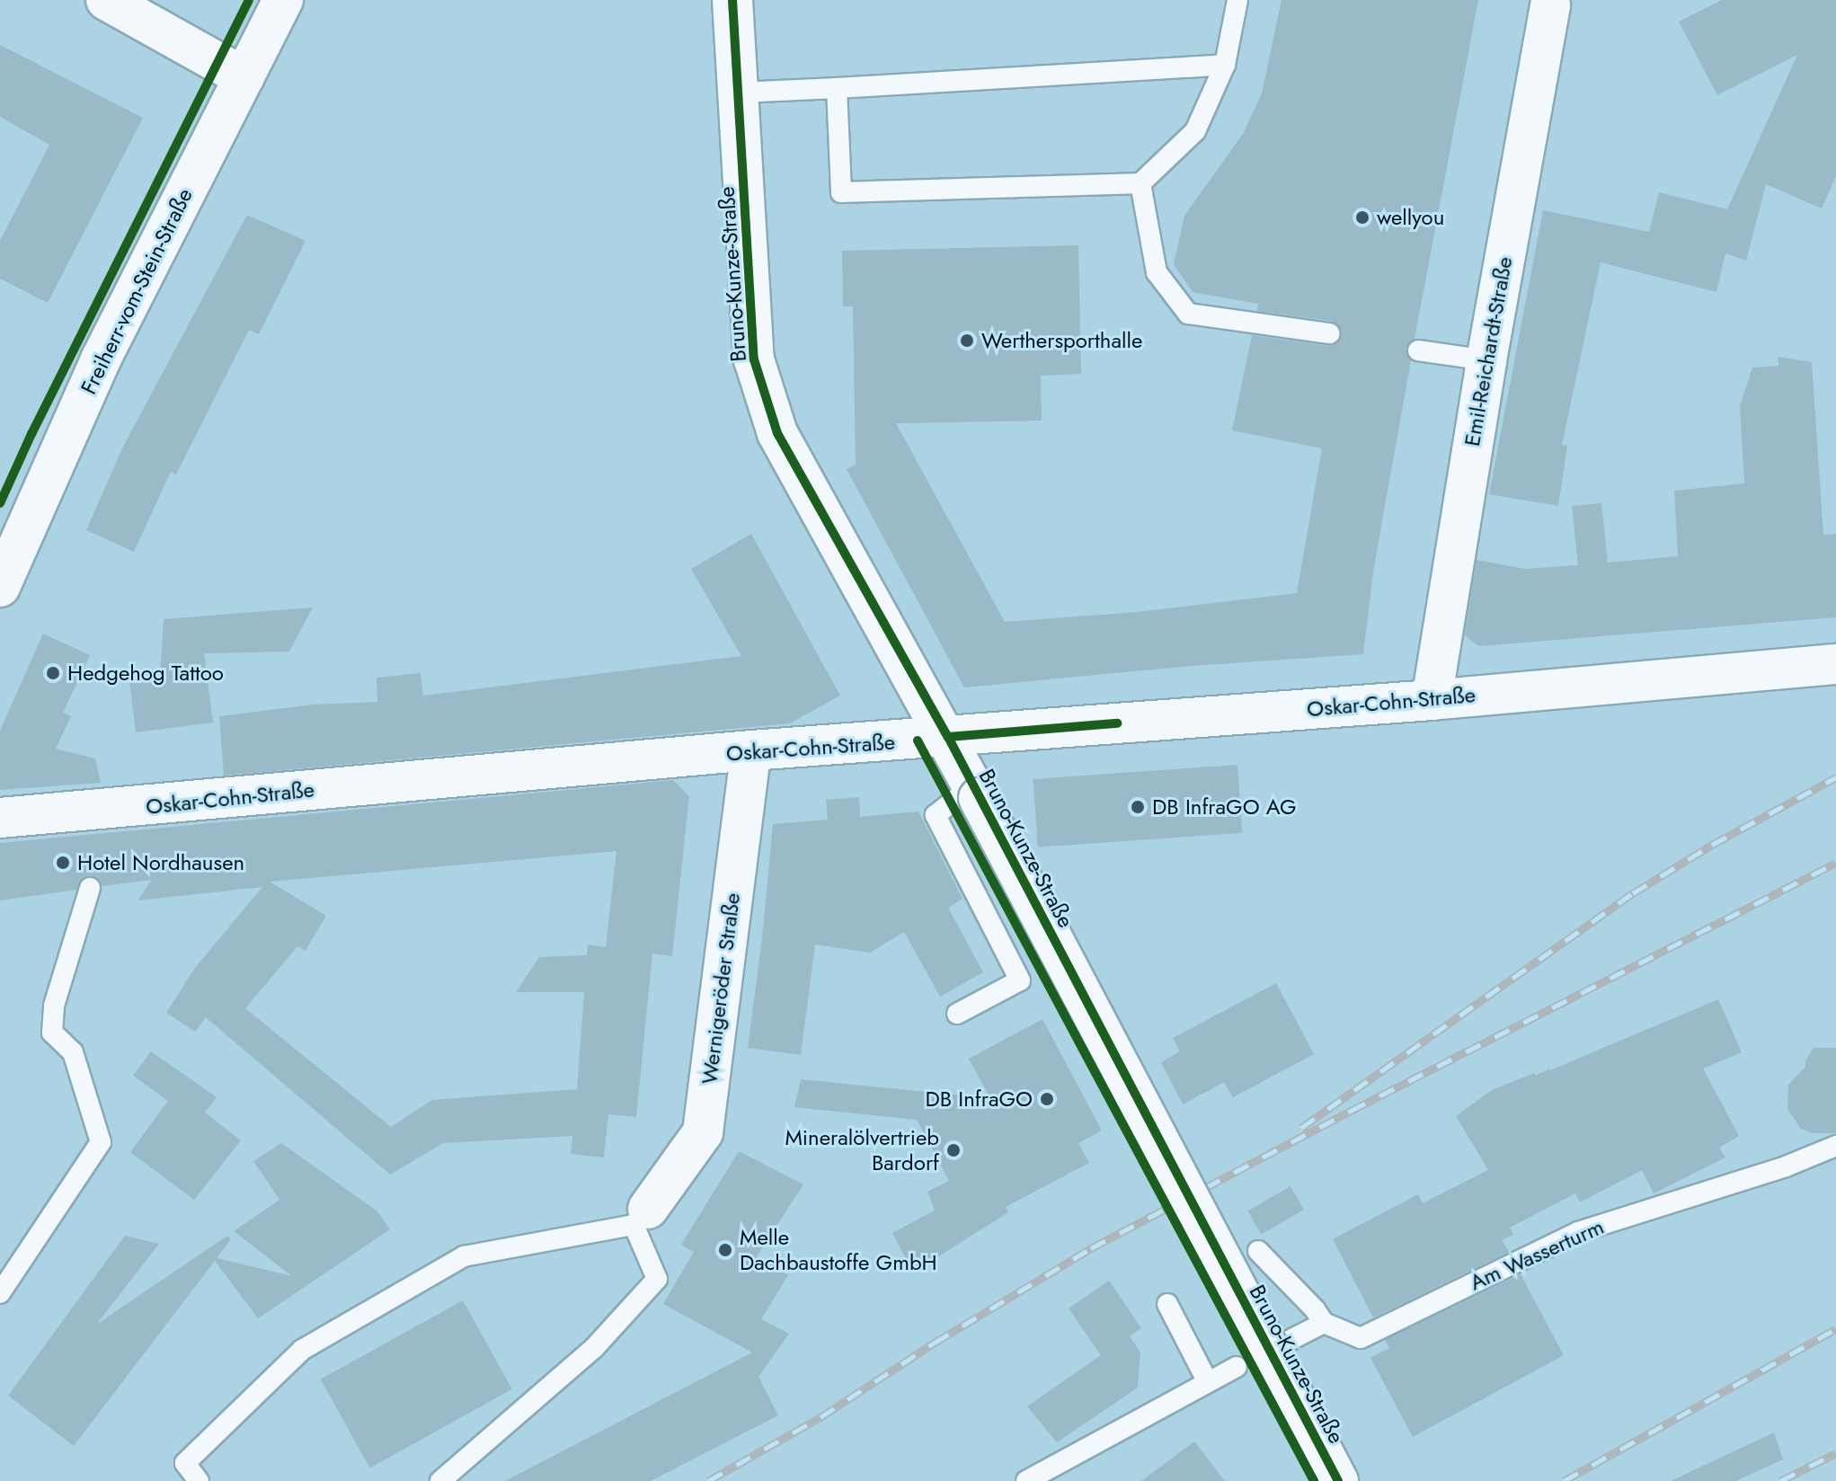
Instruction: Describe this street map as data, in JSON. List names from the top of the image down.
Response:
{
  "streets": {
    "street": [
      "Bruno-Kunze-Straße",
      "Freiherr-vom-Stein-Straße",
      "Emil-Reichardt-Straße",
      "Oskar-Cohn-Straße",
      "Wernigeröder Straße"
    ],
    "lane": ["Am Wasserturm"]
  },
  "crossings": [
    ["Bruno-Kunze-Straße", "Oskar-Cohn-Straße"],
    ["Emil-Reichardt-Straße", "Oskar-Cohn-Straße"],
    ["Oskar-Cohn-Straße", "Wernigeröder Straße"]
  ],
  "places": [
    "wellyou",
    "Werthersporthalle",
    "Hedgehog Tattoo",
    "DB InfraGO AG",
    "Hotel Nordhausen",
    "DB InfraGO",
    "Mineralölvertrieb Bardorf",
    "Melle Dachbaustoffe GmbH"
  ]
}
